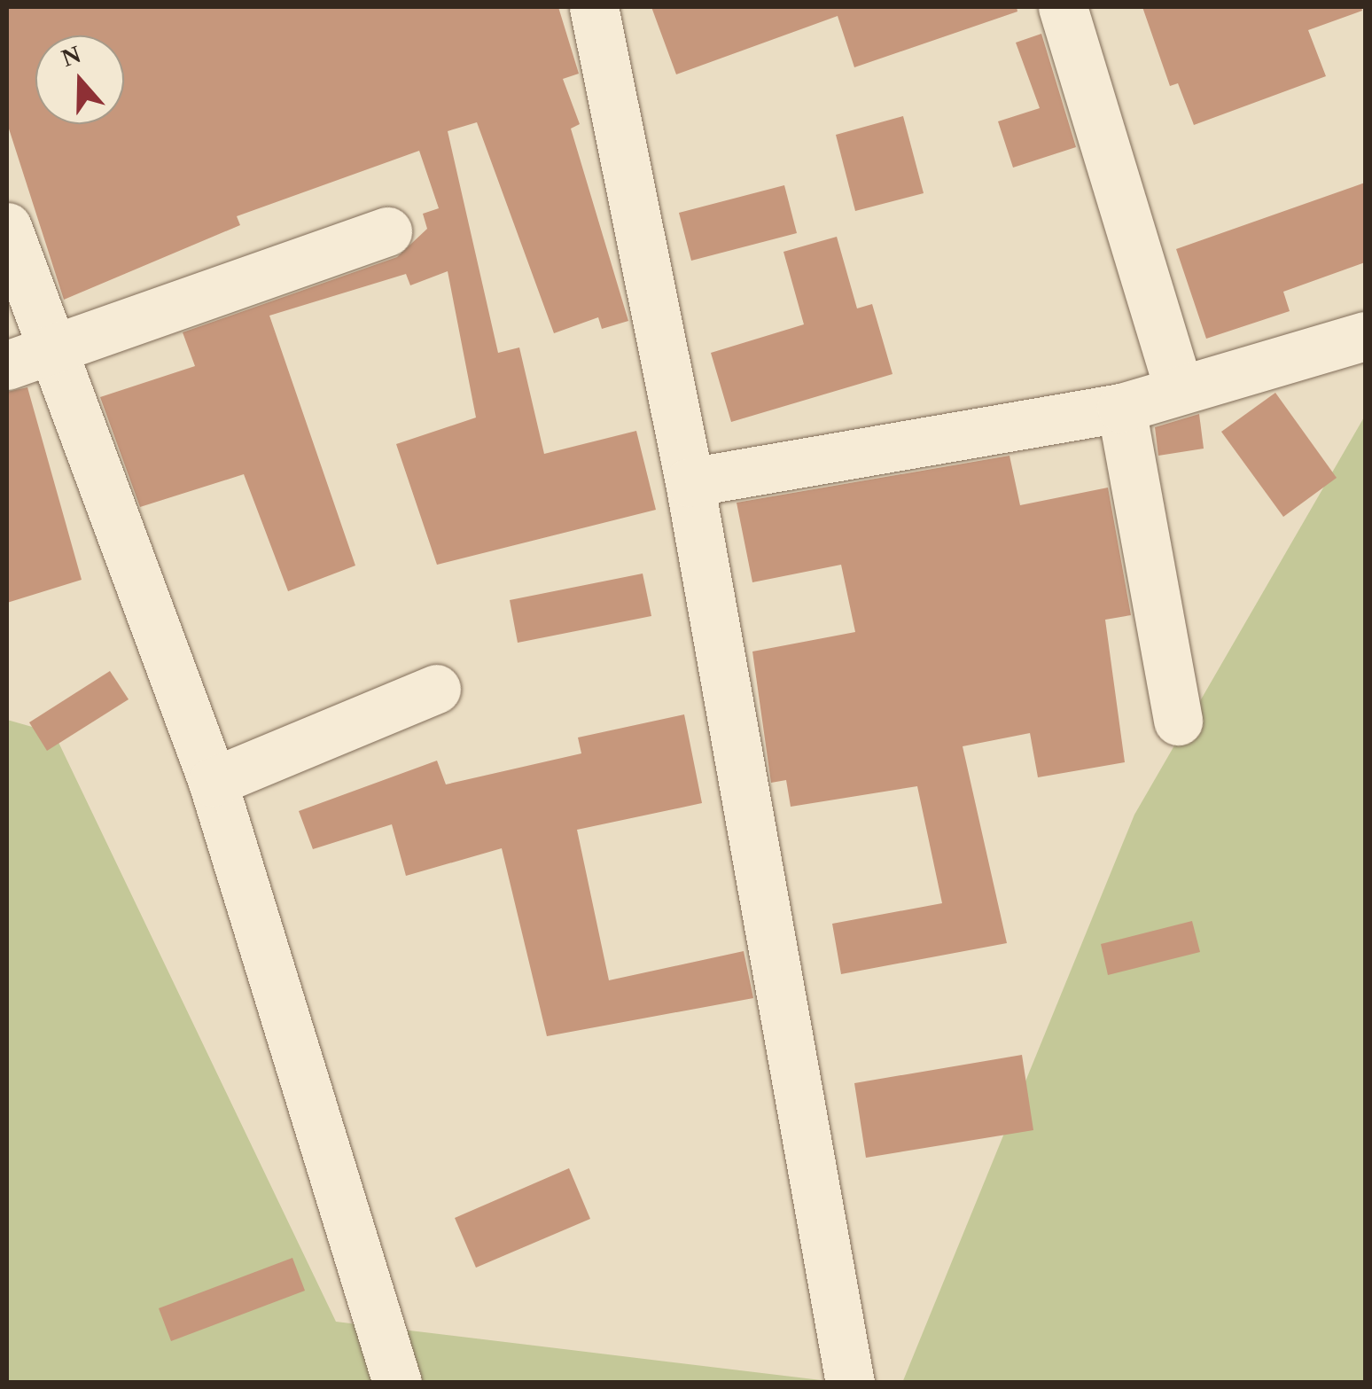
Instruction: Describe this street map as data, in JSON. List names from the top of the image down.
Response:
{
  "north": "top"
}
